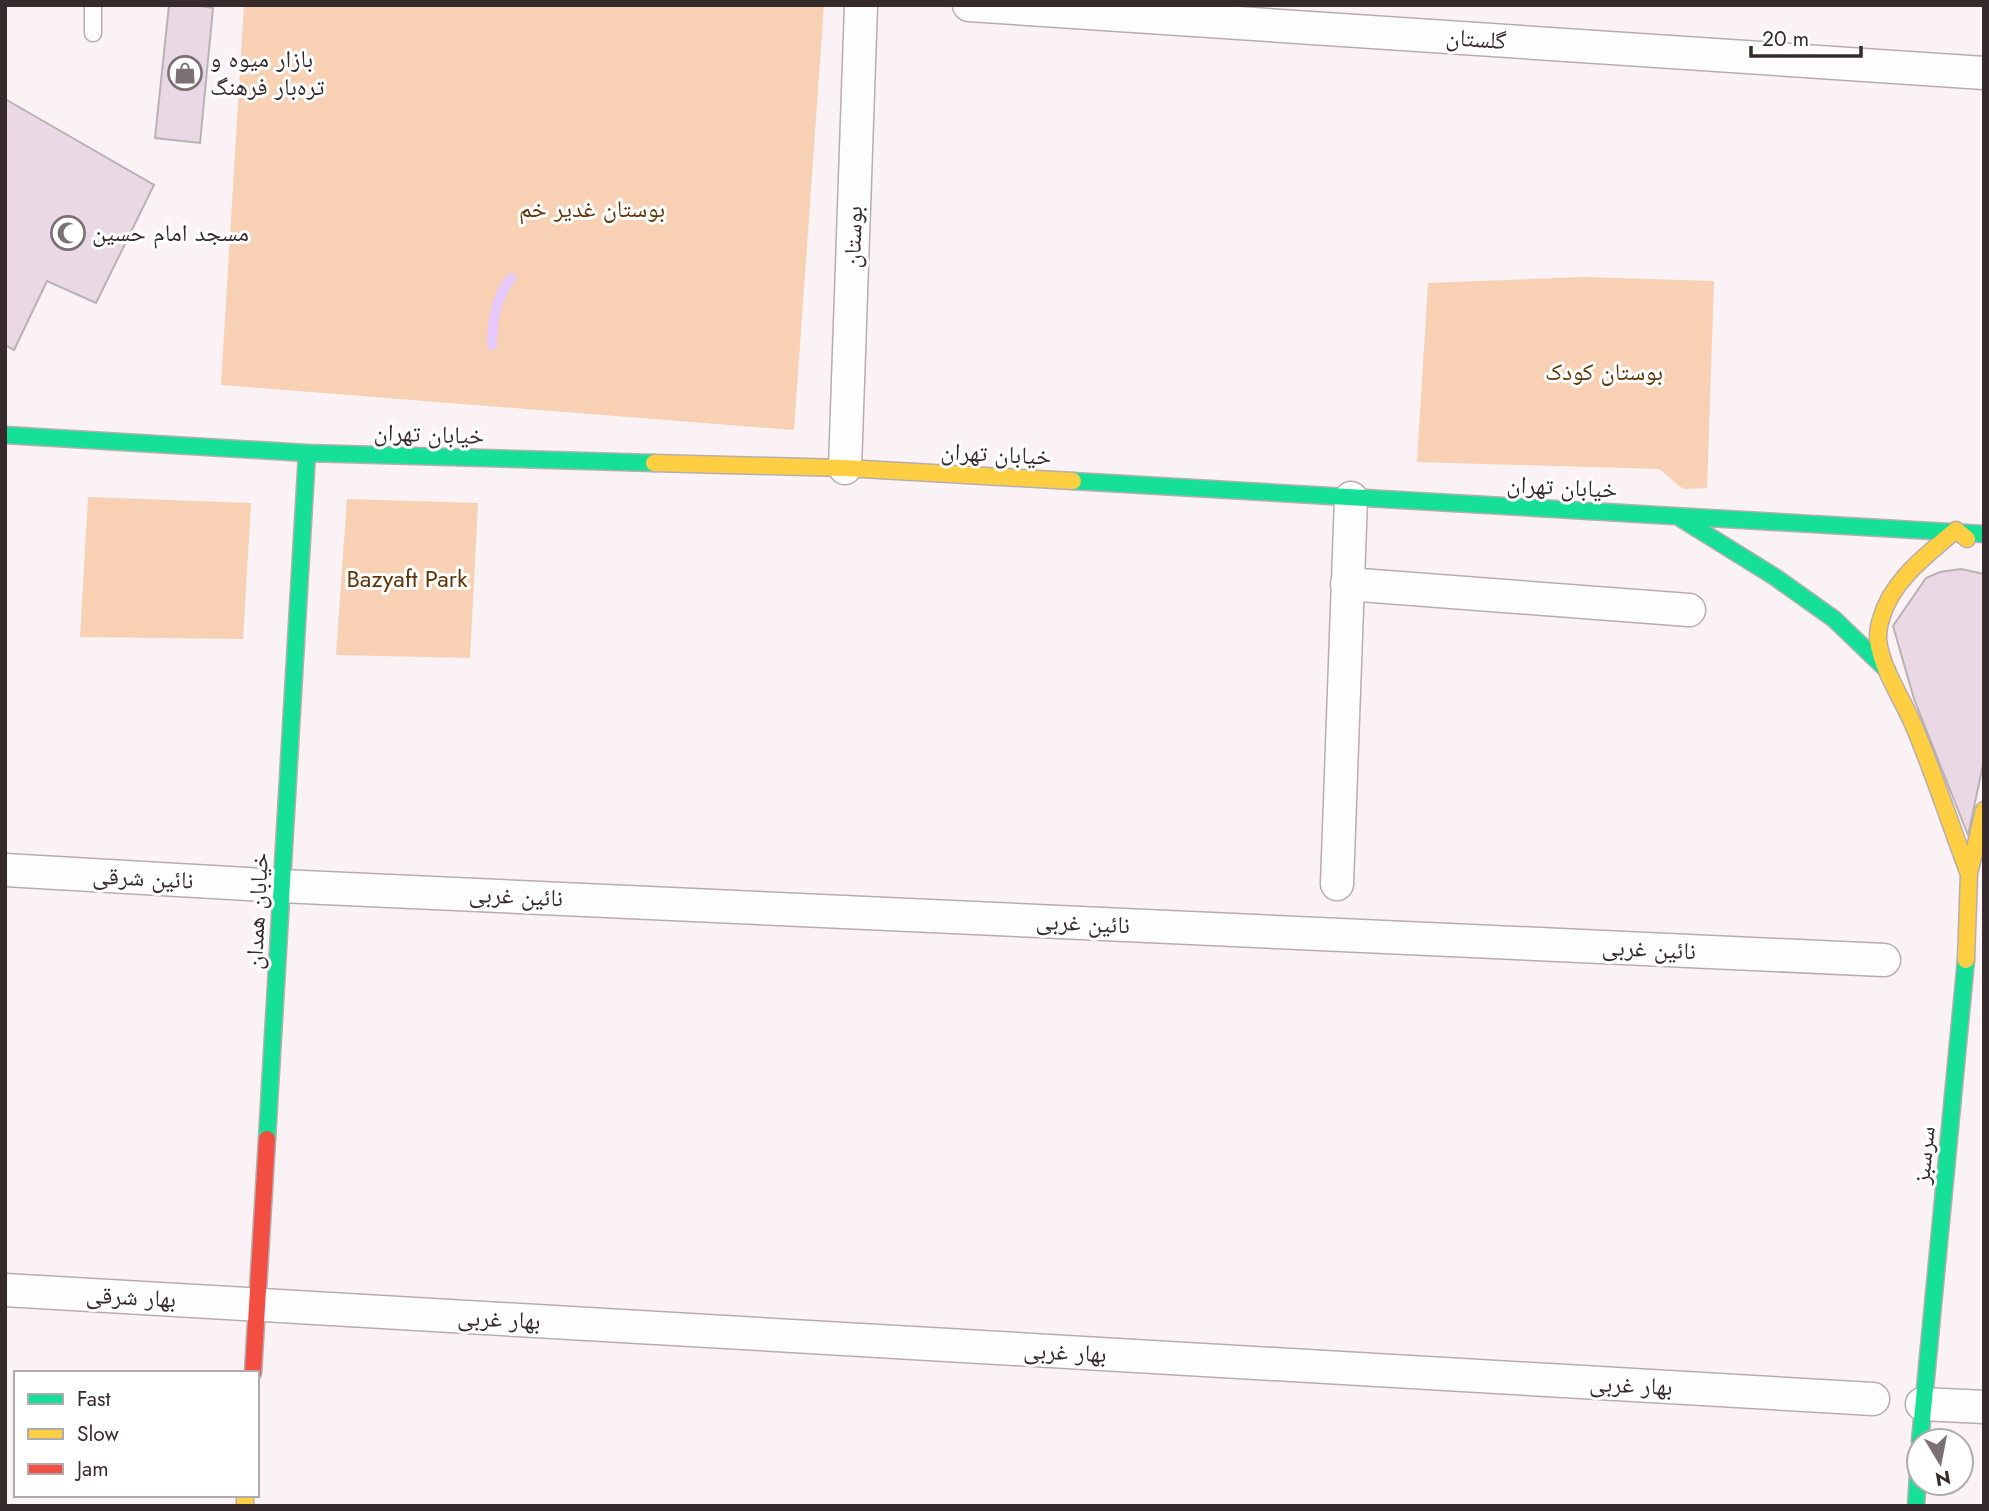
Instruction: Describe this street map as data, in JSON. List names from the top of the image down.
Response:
{
  "streets": {
    "street": [
      "گلستان",
      "بوستان",
      "خیابان تهران",
      "نائین شرقی",
      "نائین غربی",
      "خیابان همدان",
      "سرسبز",
      "بهار شرقی",
      "بهار غربی"
    ]
  },
  "crossings": [
    ["بوستان", "خیابان تهران"],
    ["خیابان تهران", "خیابان همدان"],
    ["نائین شرقی", "نائین غربی"],
    ["نائین شرقی", "خیابان همدان"],
    ["نائین غربی", "خیابان همدان"],
    ["خیابان همدان", "بهار شرقی"],
    ["خیابان همدان", "بهار غربی"],
    ["بهار شرقی", "بهار غربی"]
  ],
  "parks": ["بوستان غدیر خم", "بوستان کودک", "Bazyaft Park"],
  "places": {
    "shop": ["بازار میوه و تره‌بار فرهنگ"],
    "mosque": ["مسجد امام حسین"]
  },
  "legend": ["Fast", "Slow", "Jam"],
  "scale_bar": "20 m",
  "north": "bottom"
}
